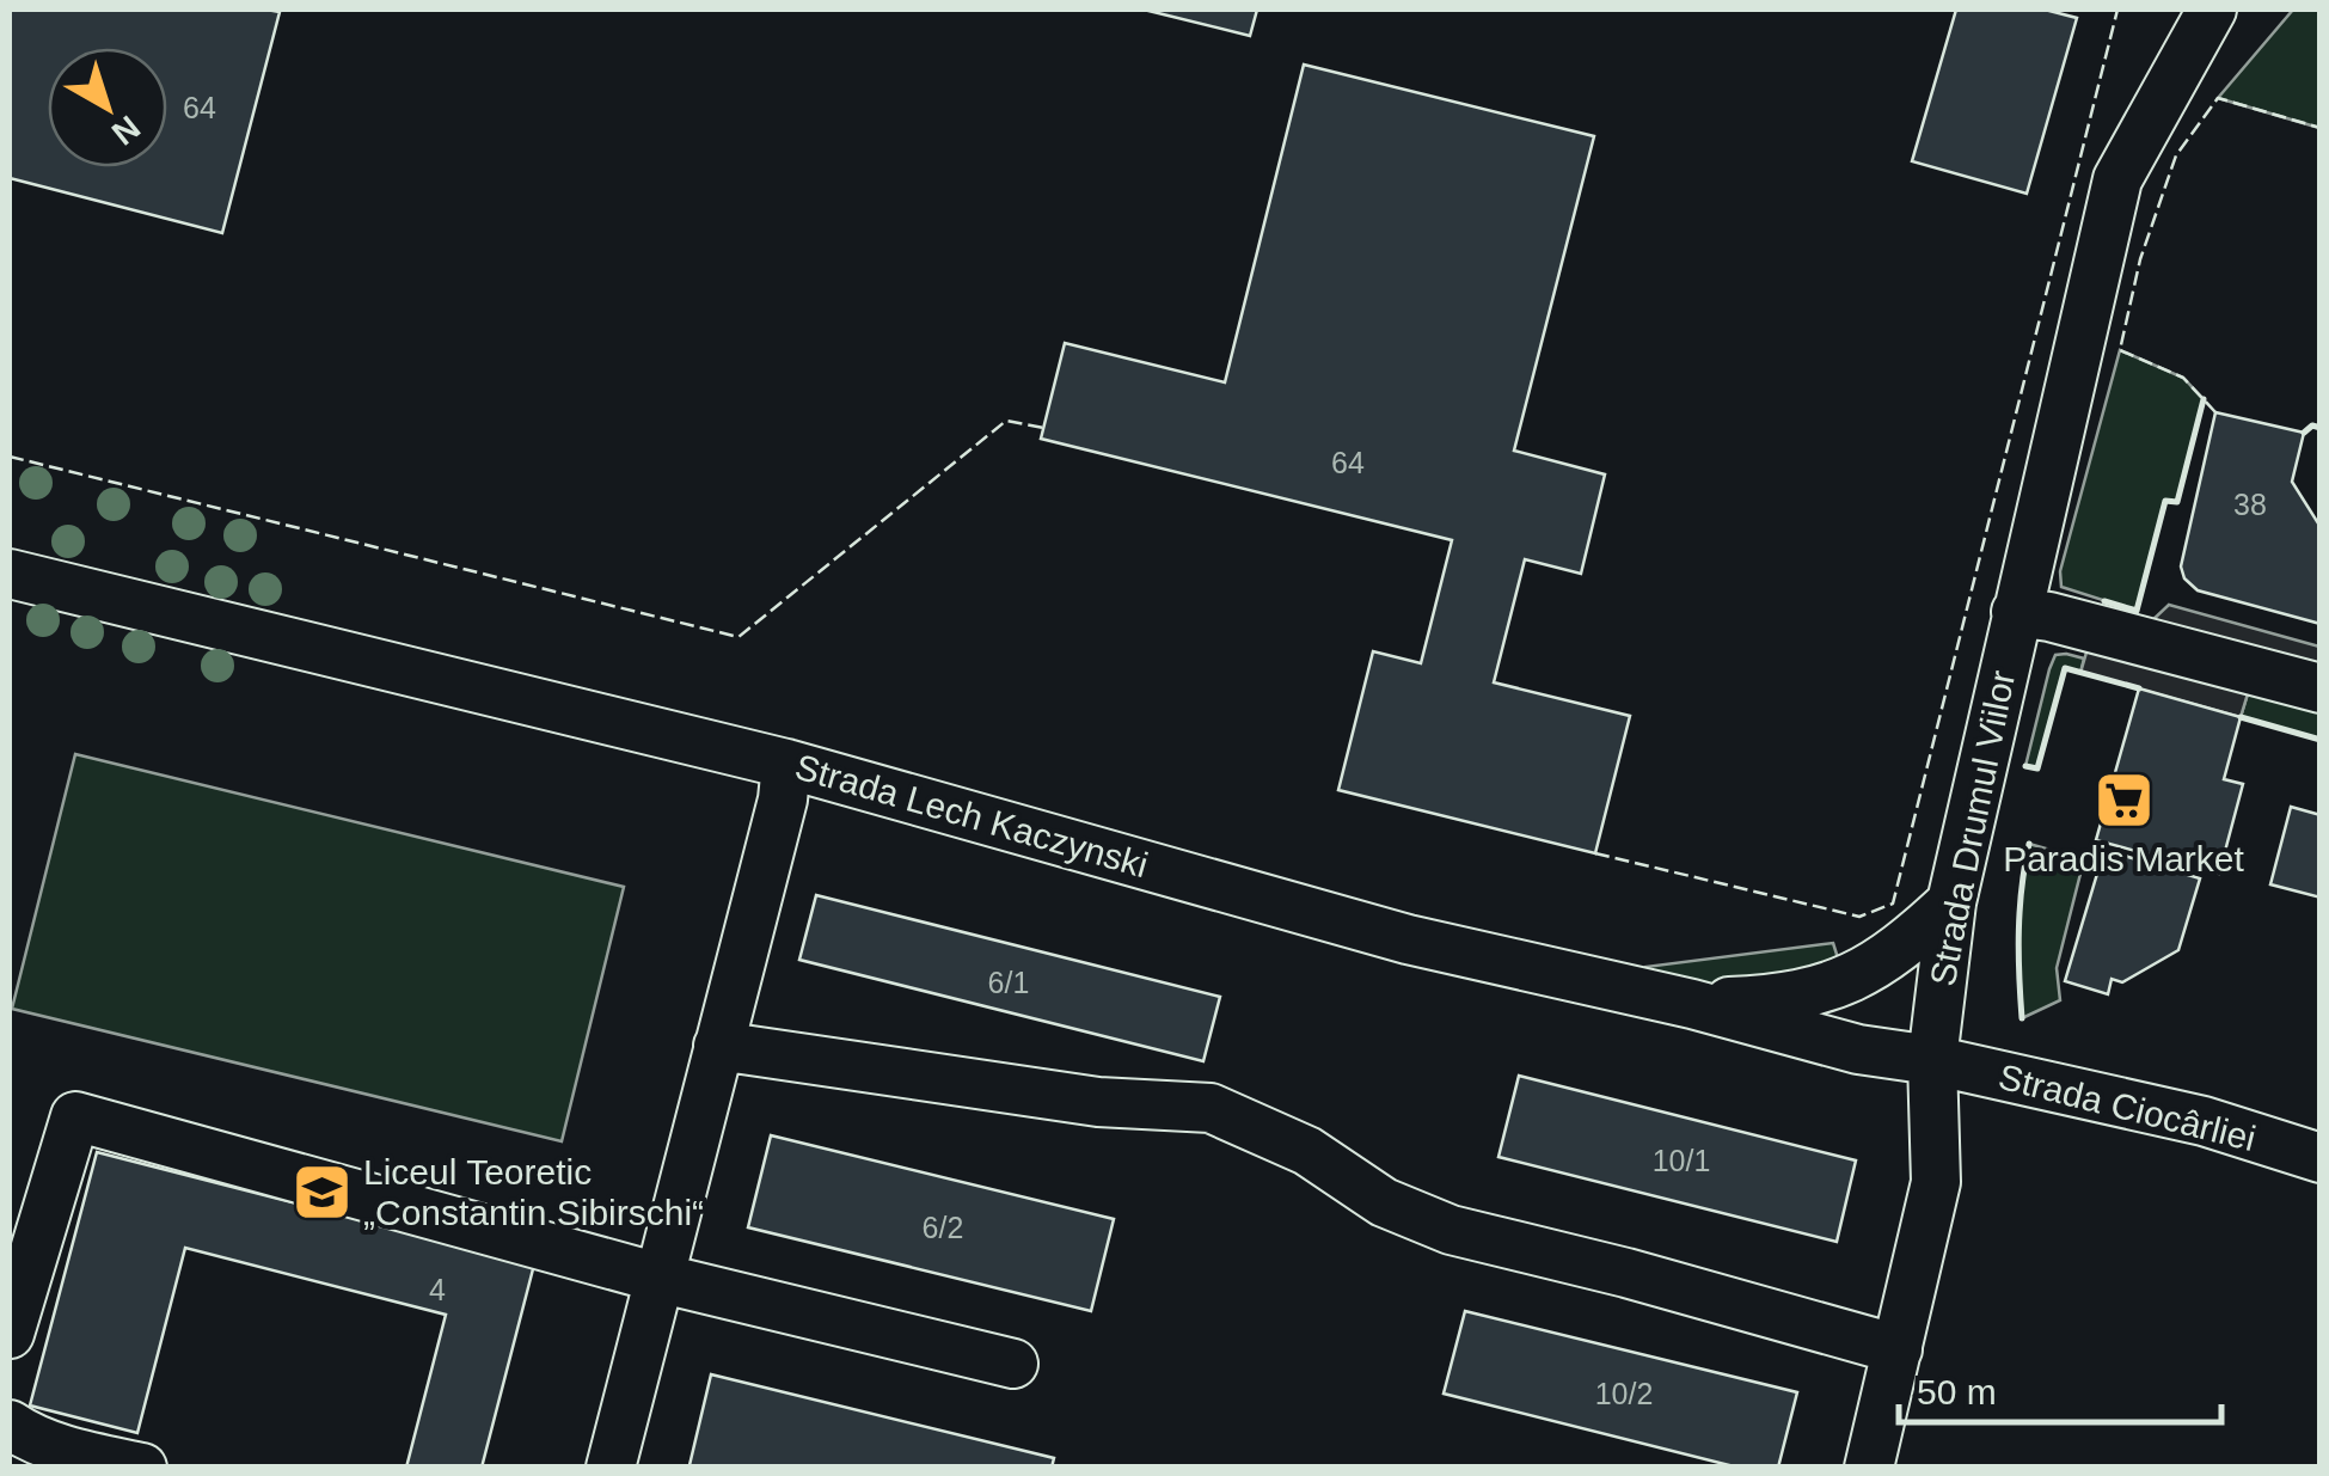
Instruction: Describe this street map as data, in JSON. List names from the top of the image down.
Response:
{
  "streets": {
    "street": ["Strada Lech Kaczynski", "Strada Drumul Viilor", "Strada Ciocârliei"]
  },
  "crossings": [
    ["Strada Lech Kaczynski", "Strada Drumul Viilor"],
    ["Strada Lech Kaczynski", "Strada Ciocârliei"],
    ["Strada Drumul Viilor", "Strada Ciocârliei"]
  ],
  "places": {
    "supermarket": ["Paradis Market"],
    "school or university": ["Liceul Teoretic „Constantin Sibirschi“"]
  },
  "house_numbers": [
    "64",
    "64",
    "38",
    "6/1",
    "10/1",
    "6/2",
    "4",
    "10/2"
  ],
  "scale_bar": "50 m",
  "north": "bottom right"
}
